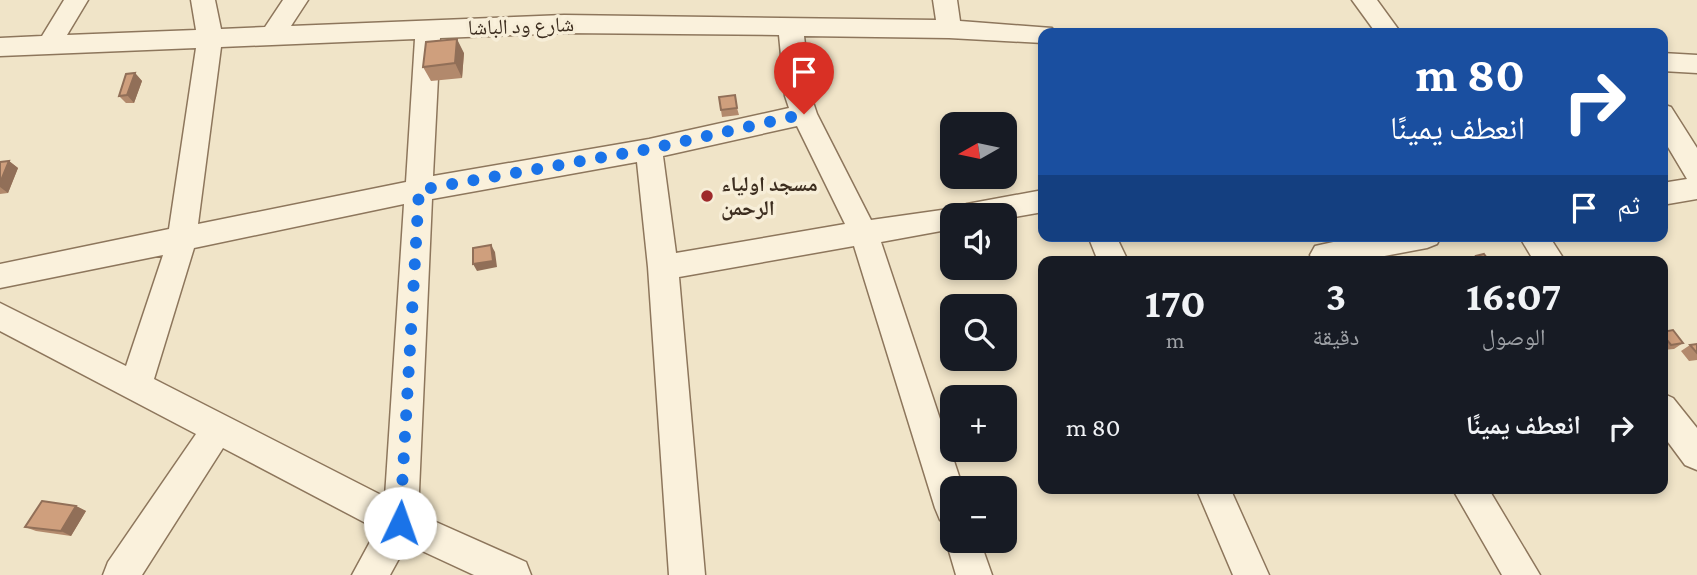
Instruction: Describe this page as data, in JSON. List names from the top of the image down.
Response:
{
  "streets": {
    "street": ["شارع ود الباشا"]
  },
  "places": ["مسجد اولياء الرحمن"],
  "north": "left",
  "page": {
    "turn": ["80 m", "انعطف يمينًا"],
    "map_buttons": ["+", "−"],
    "then": "ثم",
    "eta": [
      "16:07",
      "الوصول",
      "3",
      "دقيقة",
      "170",
      "m"
    ],
    "list": [
      {
        "name": "انعطف يمينًا",
        "value": "80 m"
      }
    ]
  }
}
